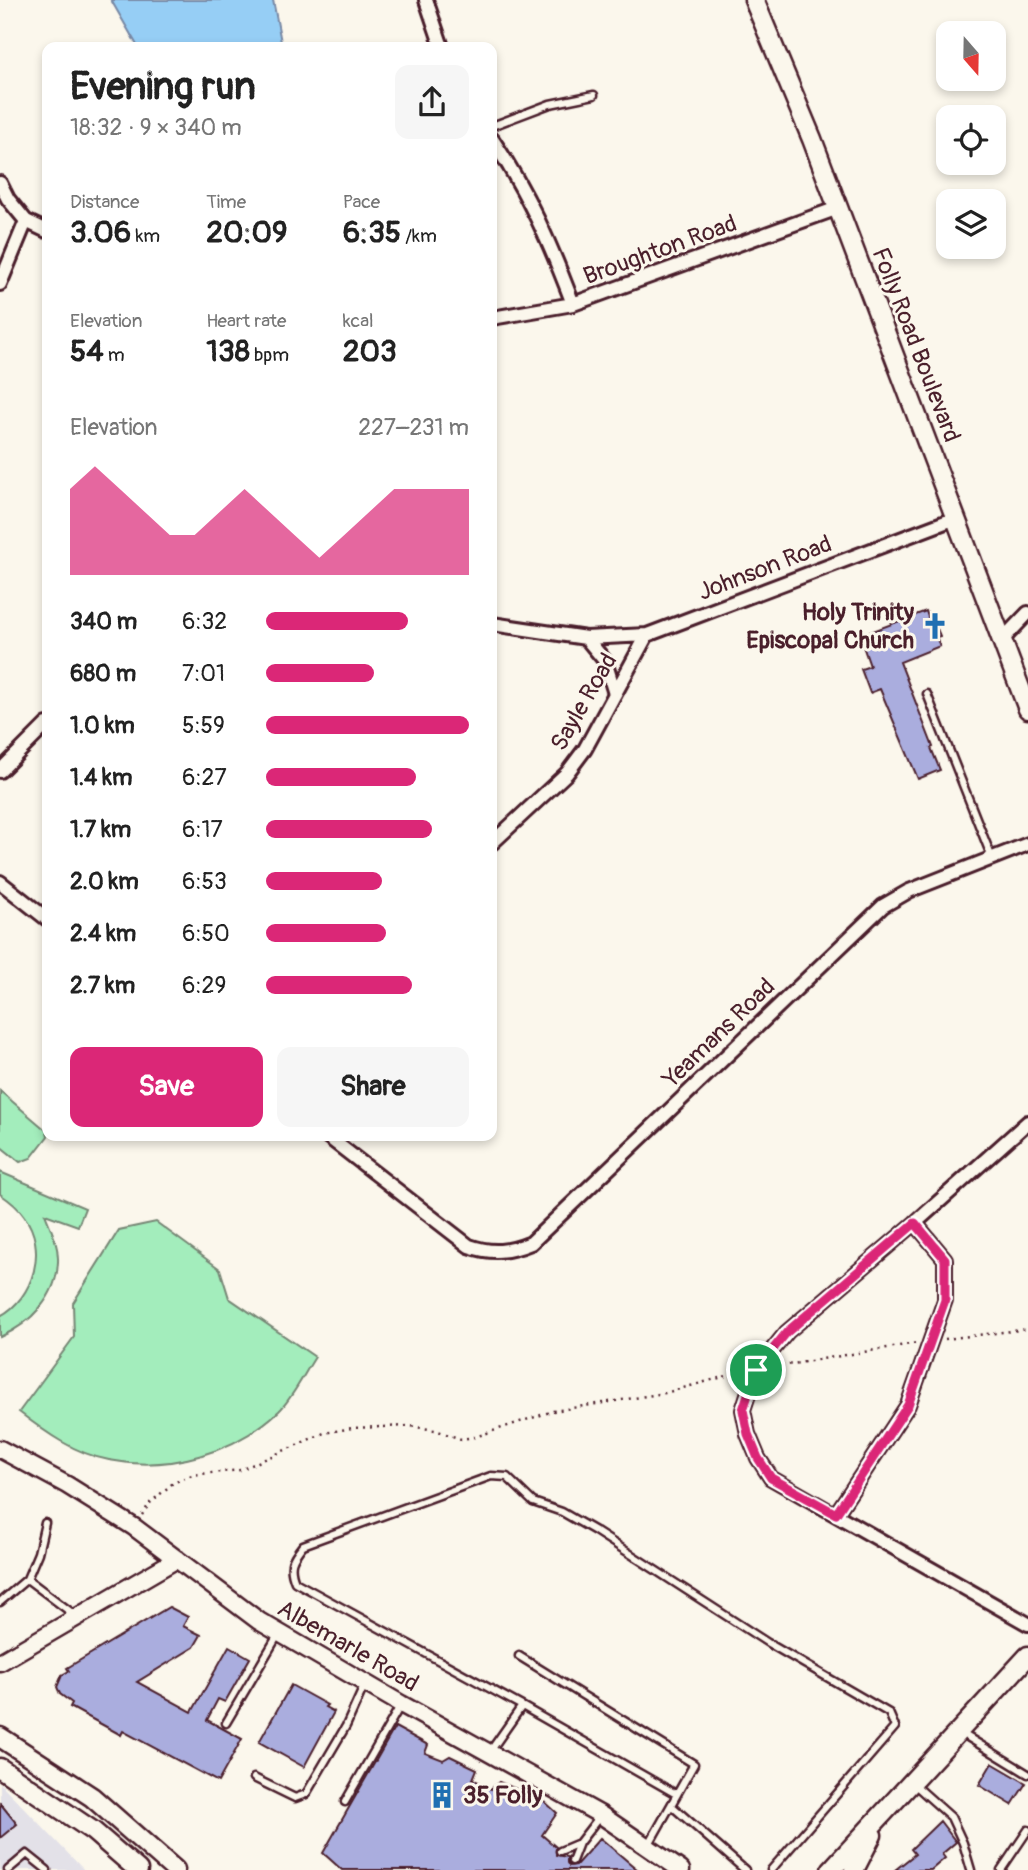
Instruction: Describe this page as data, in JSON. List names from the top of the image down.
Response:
{
  "streets": {
    "main road": ["Folly Road Boulevard"],
    "street": [
      "Broughton Road",
      "Johnson Road",
      "Sayle Road",
      "Yeamans Road",
      "Albemarle Road"
    ]
  },
  "crossings": [
    ["Broughton Road", "Folly Road Boulevard"],
    ["Folly Road Boulevard", "Johnson Road"],
    ["Johnson Road", "Sayle Road"]
  ],
  "places": {
    "church": ["Holy Trinity Episcopal Church"],
    "building": ["35 Folly"]
  },
  "north": "bottom",
  "page": {
    "heading": ["Evening run", "18:32 · 9 × 340 m"],
    "stats": [
      ["Distance", "3.06 km"],
      ["Time", "20:09"],
      ["Pace", "6:35 /km"],
      ["Elevation", "54 m"],
      ["Heart rate", "138 bpm"],
      ["kcal", "203"]
    ],
    "chart": ["Elevation", "227–231 m"],
    "list": [
      {
        "name": "340 m",
        "note": "6:32"
      },
      {
        "name": "680 m",
        "note": "7:01"
      },
      {
        "name": "1.0 km",
        "note": "5:59"
      },
      {
        "name": "1.4 km",
        "note": "6:27"
      },
      {
        "name": "1.7 km",
        "note": "6:17"
      },
      {
        "name": "2.0 km",
        "note": "6:53"
      },
      {
        "name": "2.4 km",
        "note": "6:50"
      },
      {
        "name": "2.7 km",
        "note": "6:29"
      }
    ],
    "buttons": ["Save", "Share"]
  }
}
